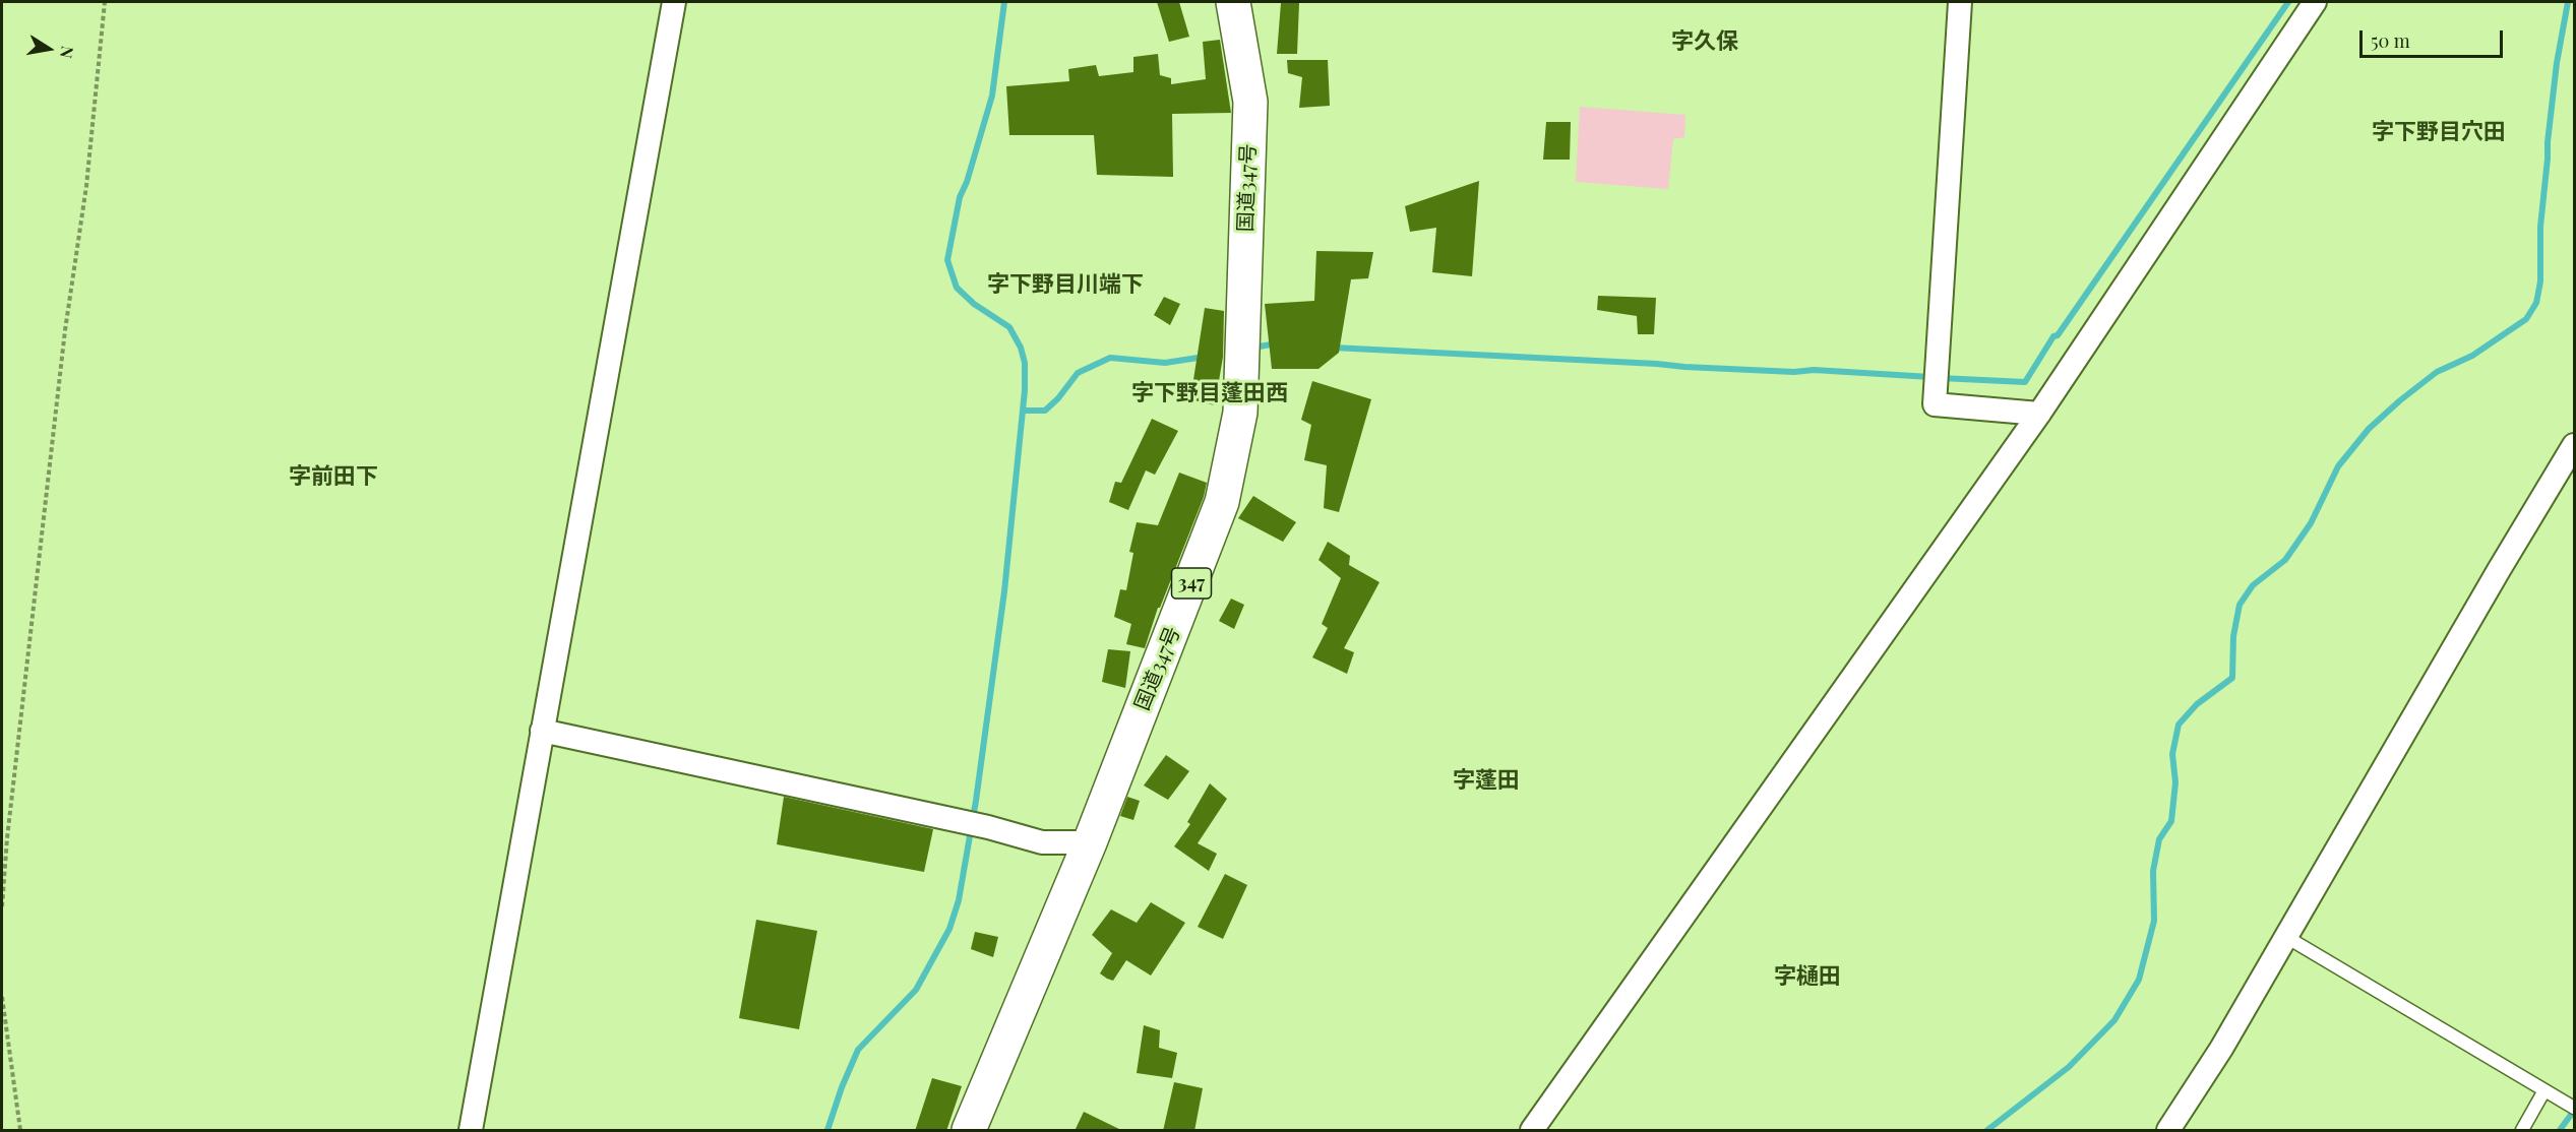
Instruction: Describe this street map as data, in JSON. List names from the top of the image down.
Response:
{
  "streets": {
    "highway": ["国道347号", "347"]
  },
  "districts": [
    "字久保",
    "字下野目穴田",
    "字下野目川端下",
    "字下野目蓬田西",
    "字前田下",
    "字蓬田",
    "字樋田"
  ],
  "scale_bar": "50 m",
  "north": "right"
}
